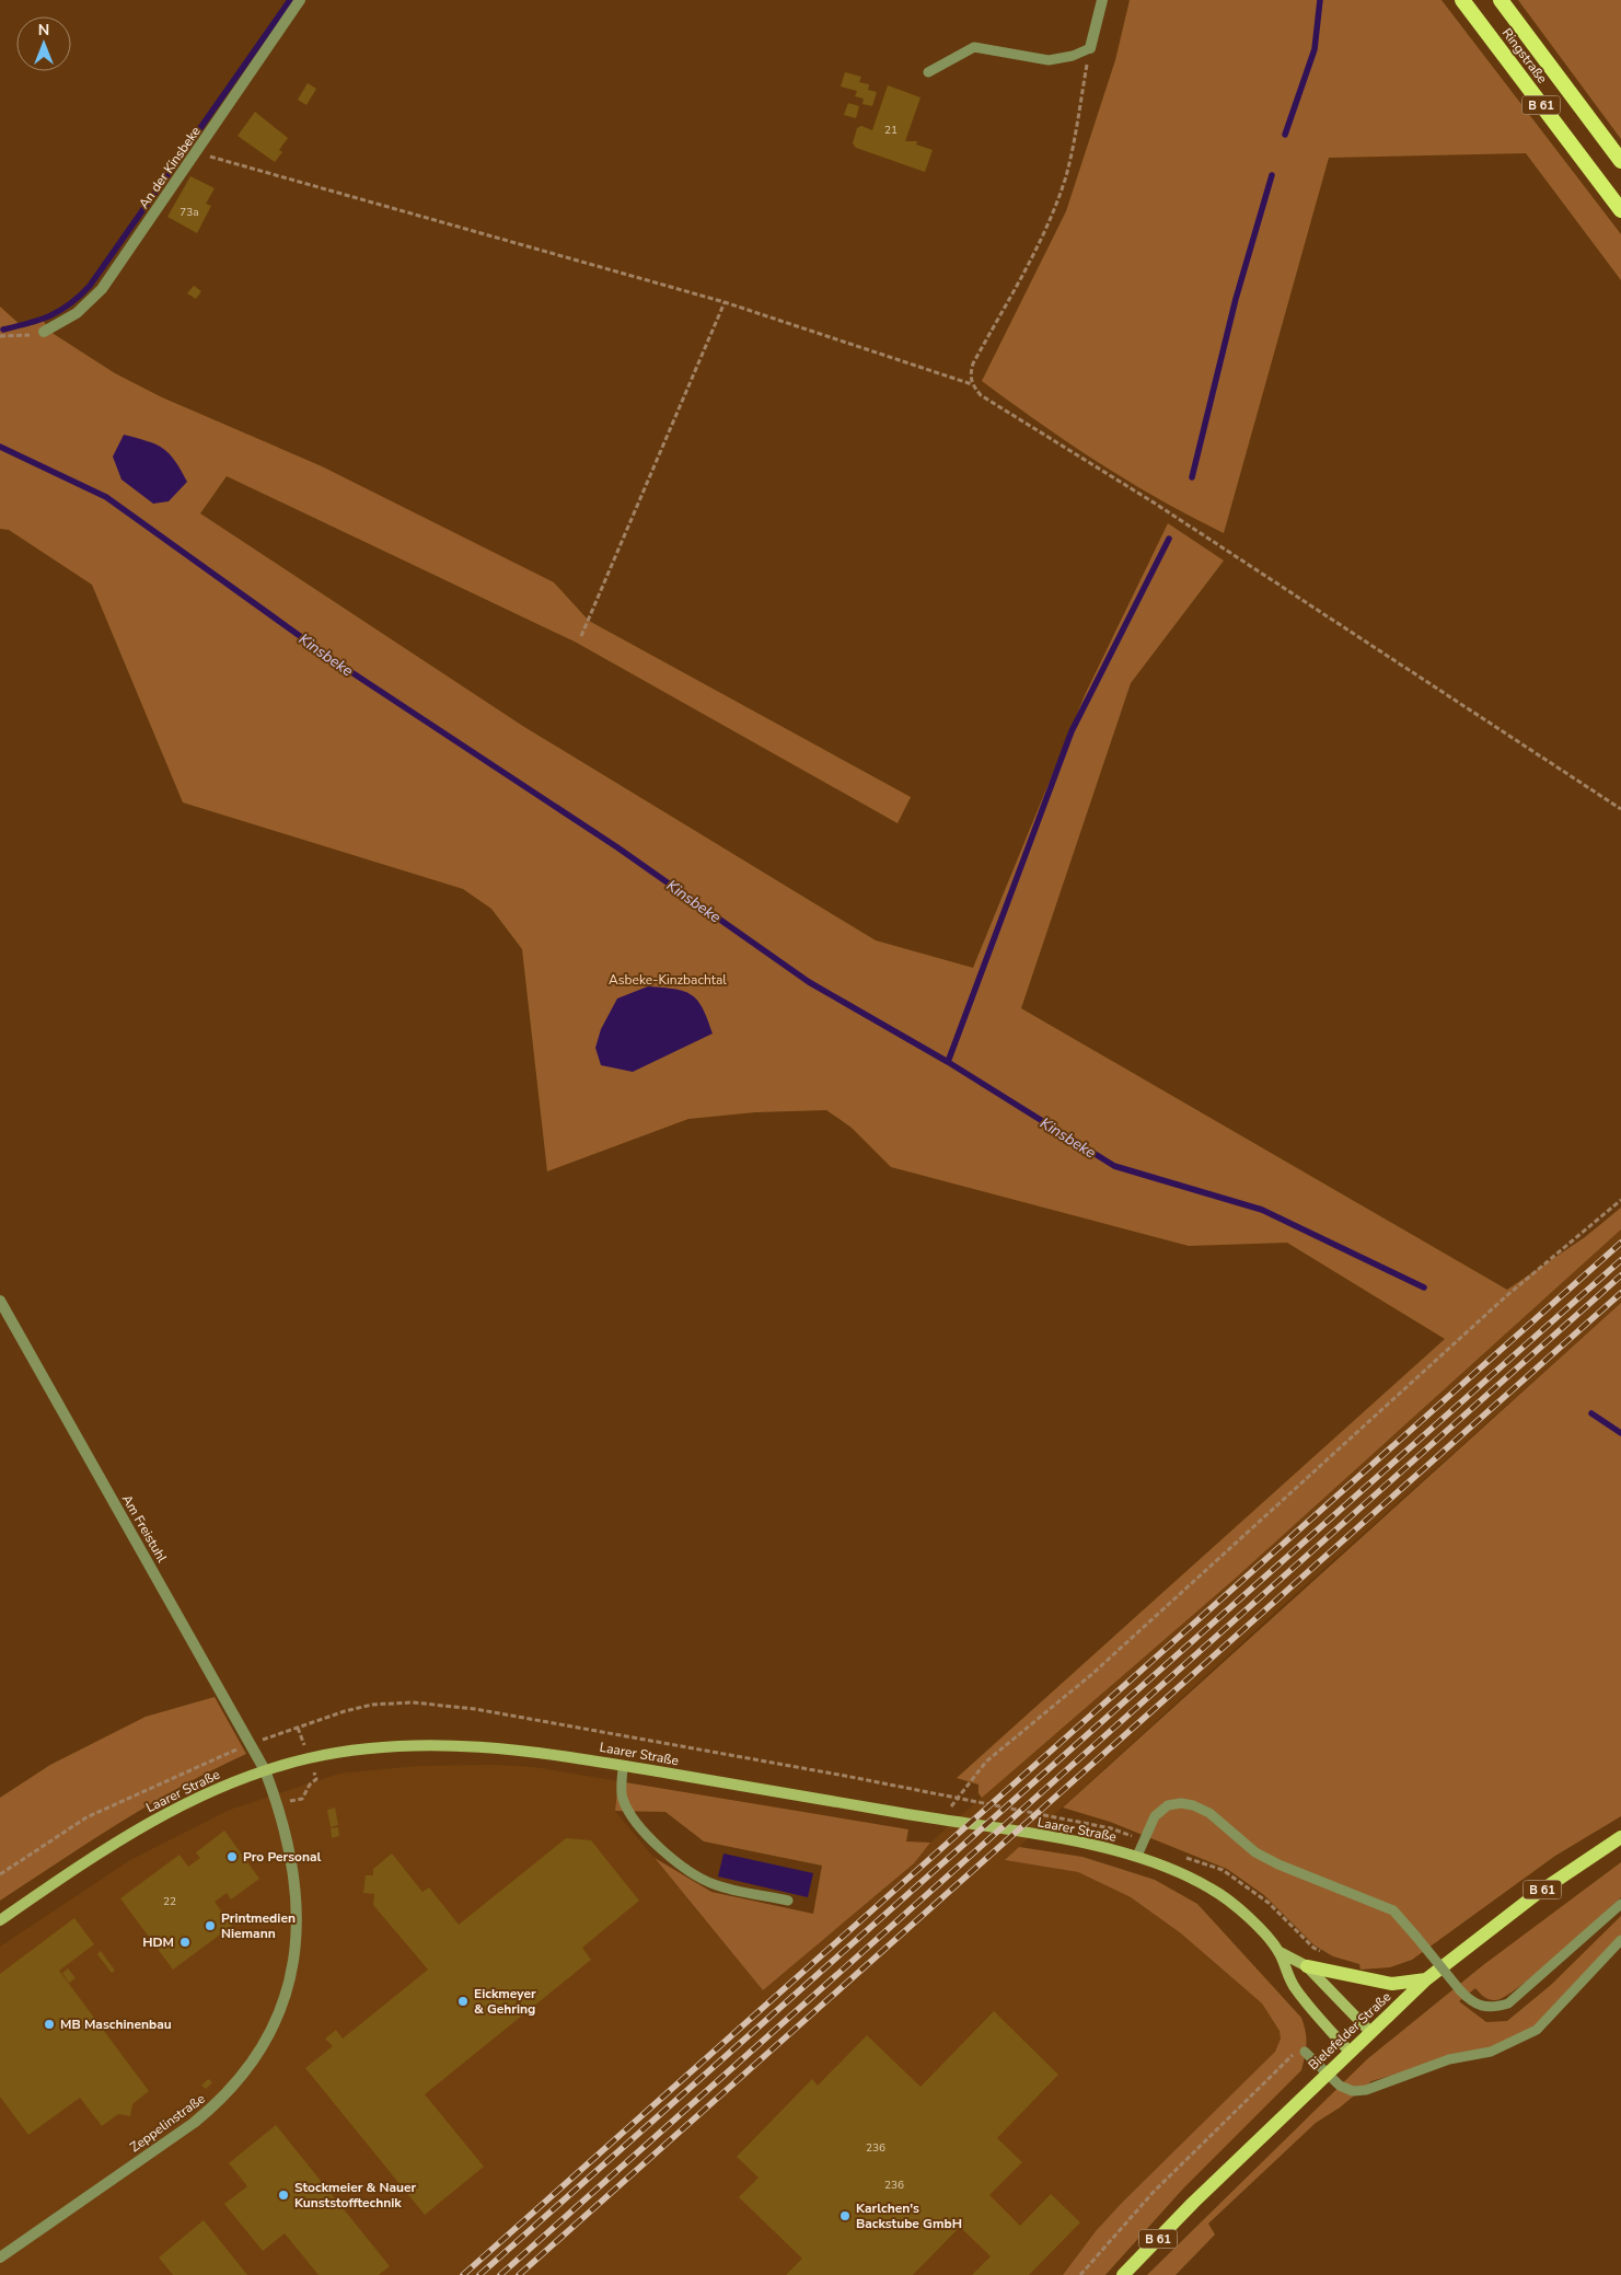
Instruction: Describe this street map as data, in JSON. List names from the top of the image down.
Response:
{
  "streets": {
    "highway": ["Ringstraße", "B 61"],
    "main road": ["Laarer Straße", "Bielefelder Straße"],
    "street": ["An der Kinsbeke", "Am Freistuhl", "Zeppelinstraße"]
  },
  "crossings": [
    ["Am Freistuhl", "Laarer Straße"],
    ["Am Freistuhl", "Zeppelinstraße"],
    ["Laarer Straße", "Bielefelder Straße"],
    ["Laarer Straße", "Zeppelinstraße"]
  ],
  "water": ["Kinsbeke"],
  "parks": ["Asbeke-Kinzbachtal"],
  "places": [
    "Pro Personal",
    "Printmedien Niemann",
    "HDM",
    "Eickmeyer & Gehring",
    "MB Maschinenbau",
    "Stockmeier & Nauer Kunststofftechnik",
    "Karlchen's Backstube GmbH"
  ],
  "house_numbers": [
    "21",
    "73a",
    "22",
    "236",
    "236"
  ],
  "north": "top"
}
